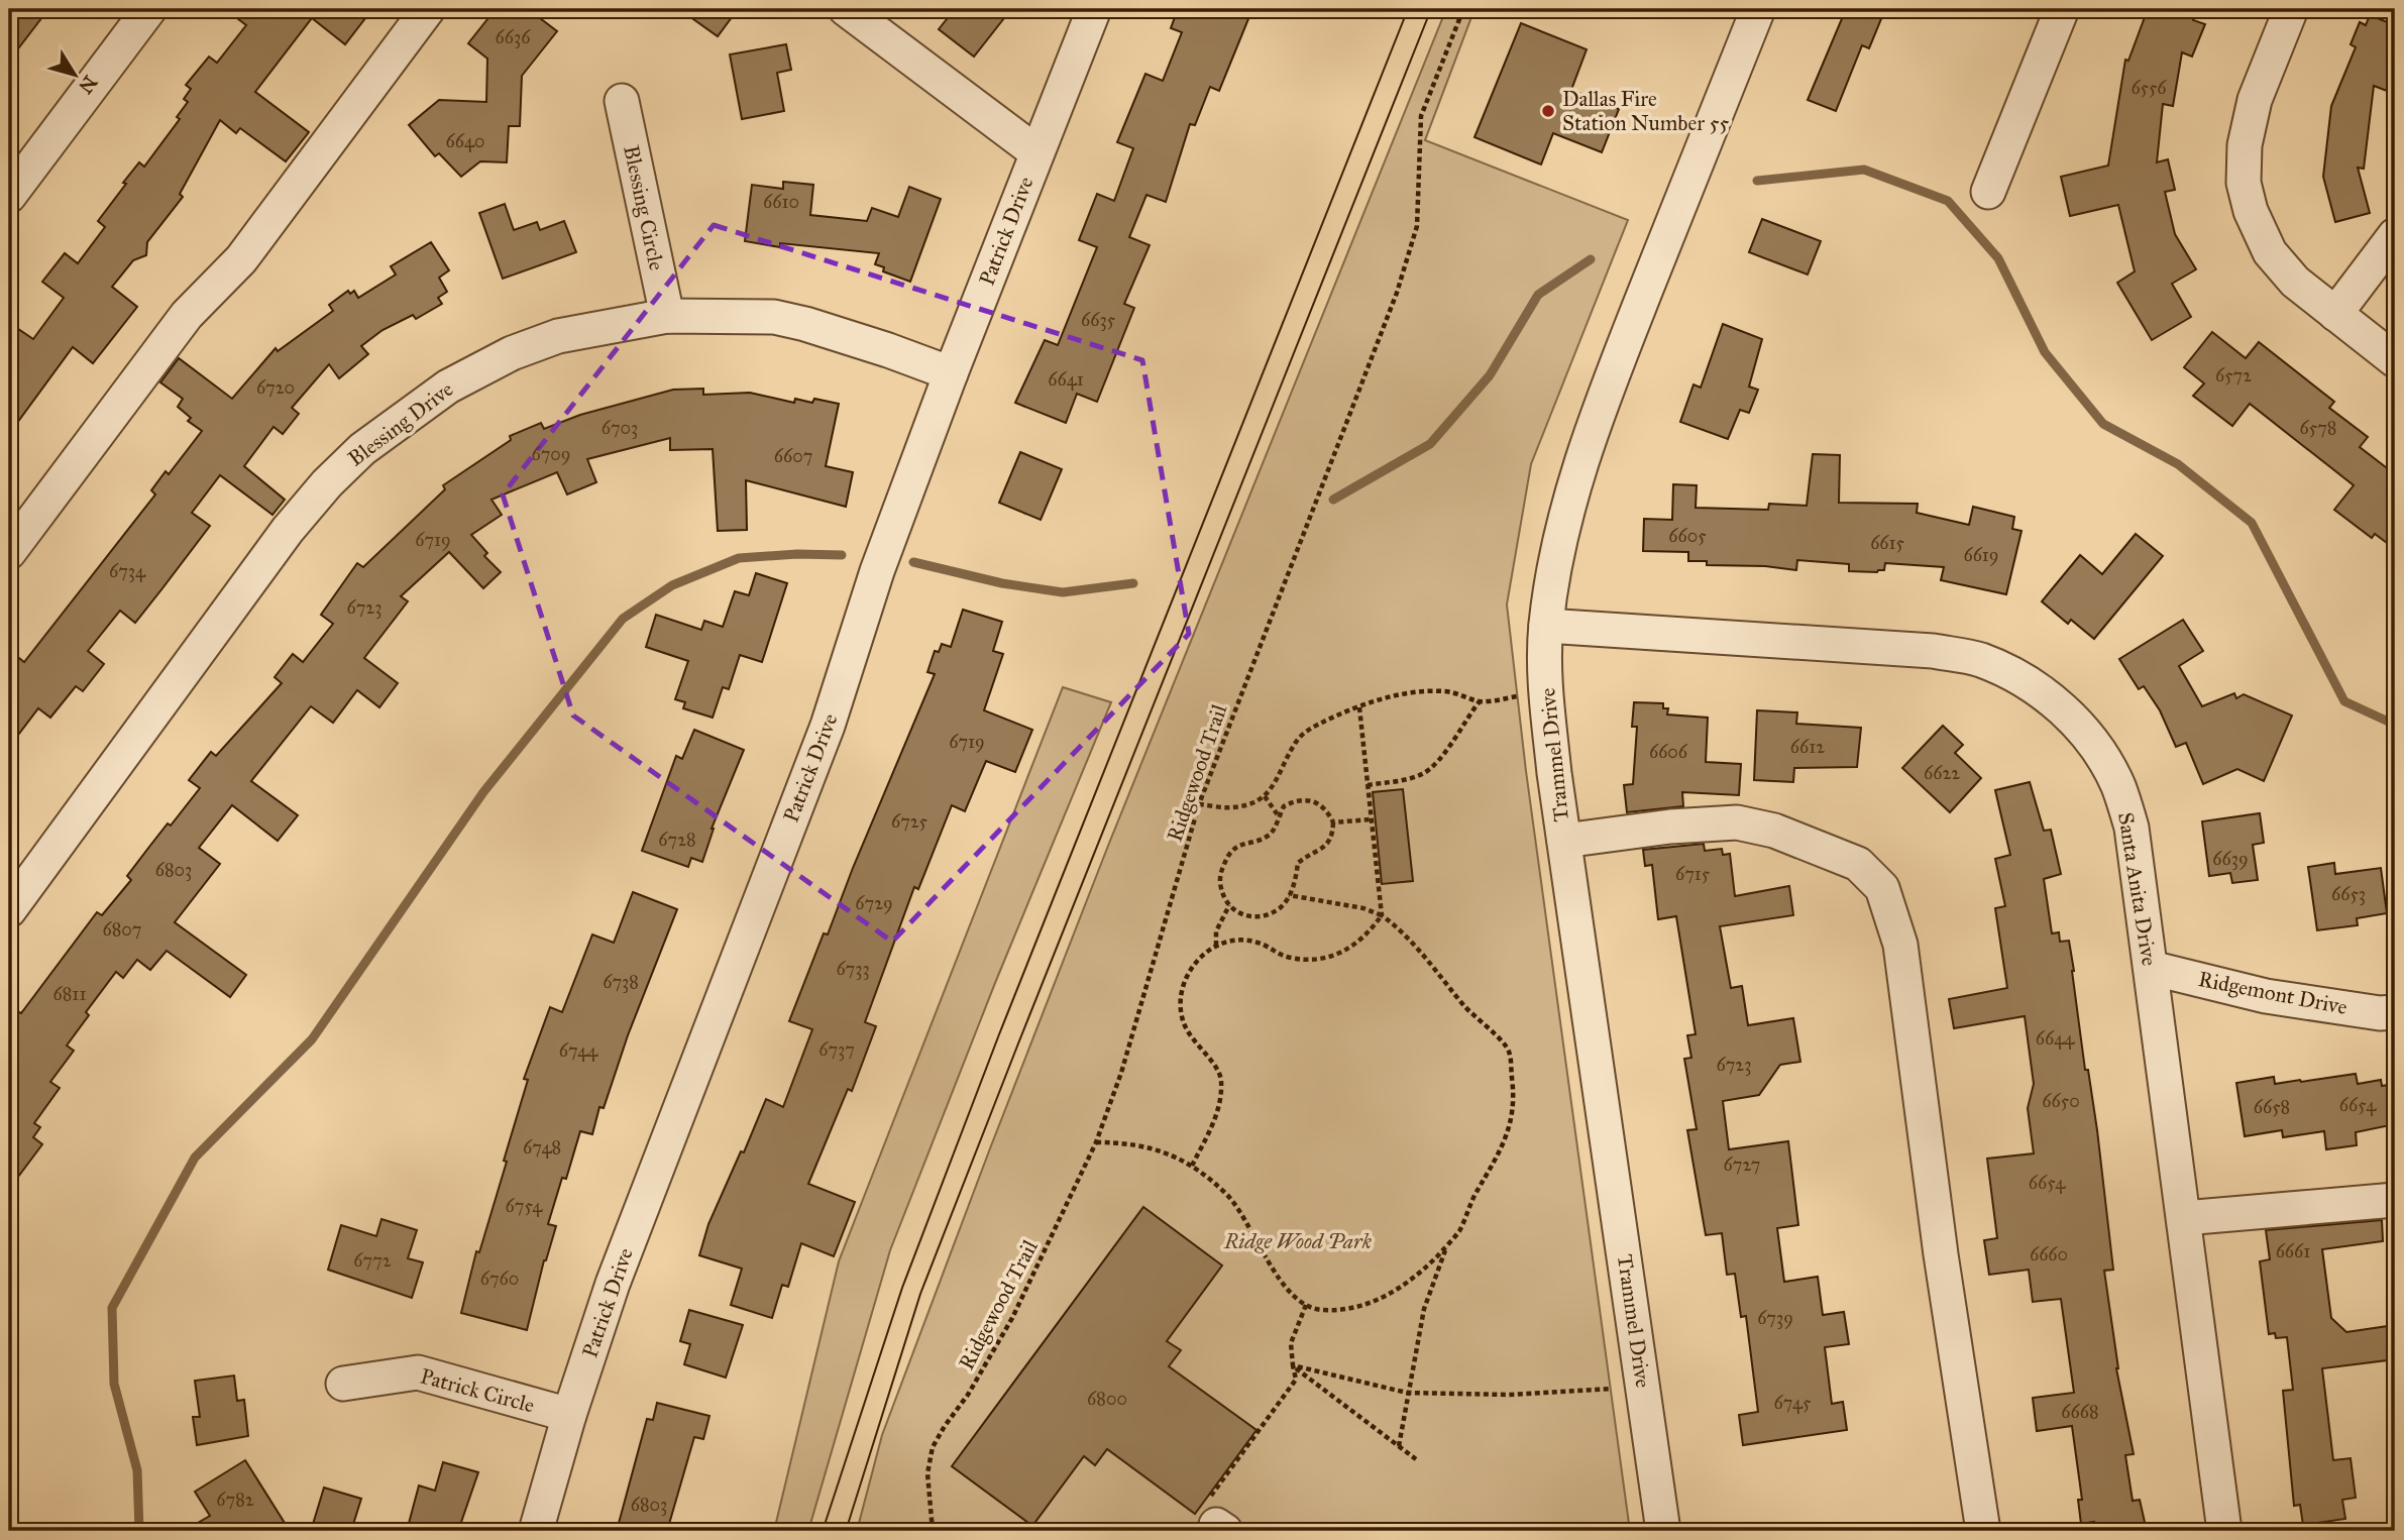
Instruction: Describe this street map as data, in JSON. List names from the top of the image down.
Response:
{
  "streets": {
    "street": [
      "Blessing Circle",
      "Patrick Drive",
      "Blessing Drive",
      "Trammel Drive",
      "Santa Anita Drive",
      "Ridgemont Drive",
      "Patrick Circle"
    ],
    "path": ["Ridgewood Trail"]
  },
  "crossings": [
    ["Blessing Circle", "Blessing Drive"],
    ["Patrick Drive", "Blessing Drive"],
    ["Patrick Drive", "Patrick Circle"],
    ["Trammel Drive", "Santa Anita Drive"],
    ["Santa Anita Drive", "Ridgemont Drive"]
  ],
  "parks": ["Ridge Wood Park"],
  "places": ["Dallas Fire Station Number 55"],
  "house_numbers": [
    "6636",
    "6556",
    "6640",
    "6610",
    "6635",
    "6572",
    "6641",
    "6720",
    "6703",
    "6578",
    "6709",
    "6607",
    "6605",
    "6719",
    "6615",
    "6619",
    "6734",
    "6723",
    "6719",
    "6612",
    "6606",
    "6622",
    "6725",
    "6728",
    "6639",
    "6803",
    "6715",
    "6653",
    "6729",
    "6807",
    "6733",
    "6738",
    "6811",
    "6644",
    "6737",
    "6744",
    "6723",
    "6650",
    "6654",
    "6658",
    "6748",
    "6727",
    "6654",
    "6754",
    "6661",
    "6660",
    "6772",
    "6760",
    "6739",
    "6800",
    "6745",
    "6668",
    "6782",
    "6803"
  ],
  "north": "bottom right"
}
